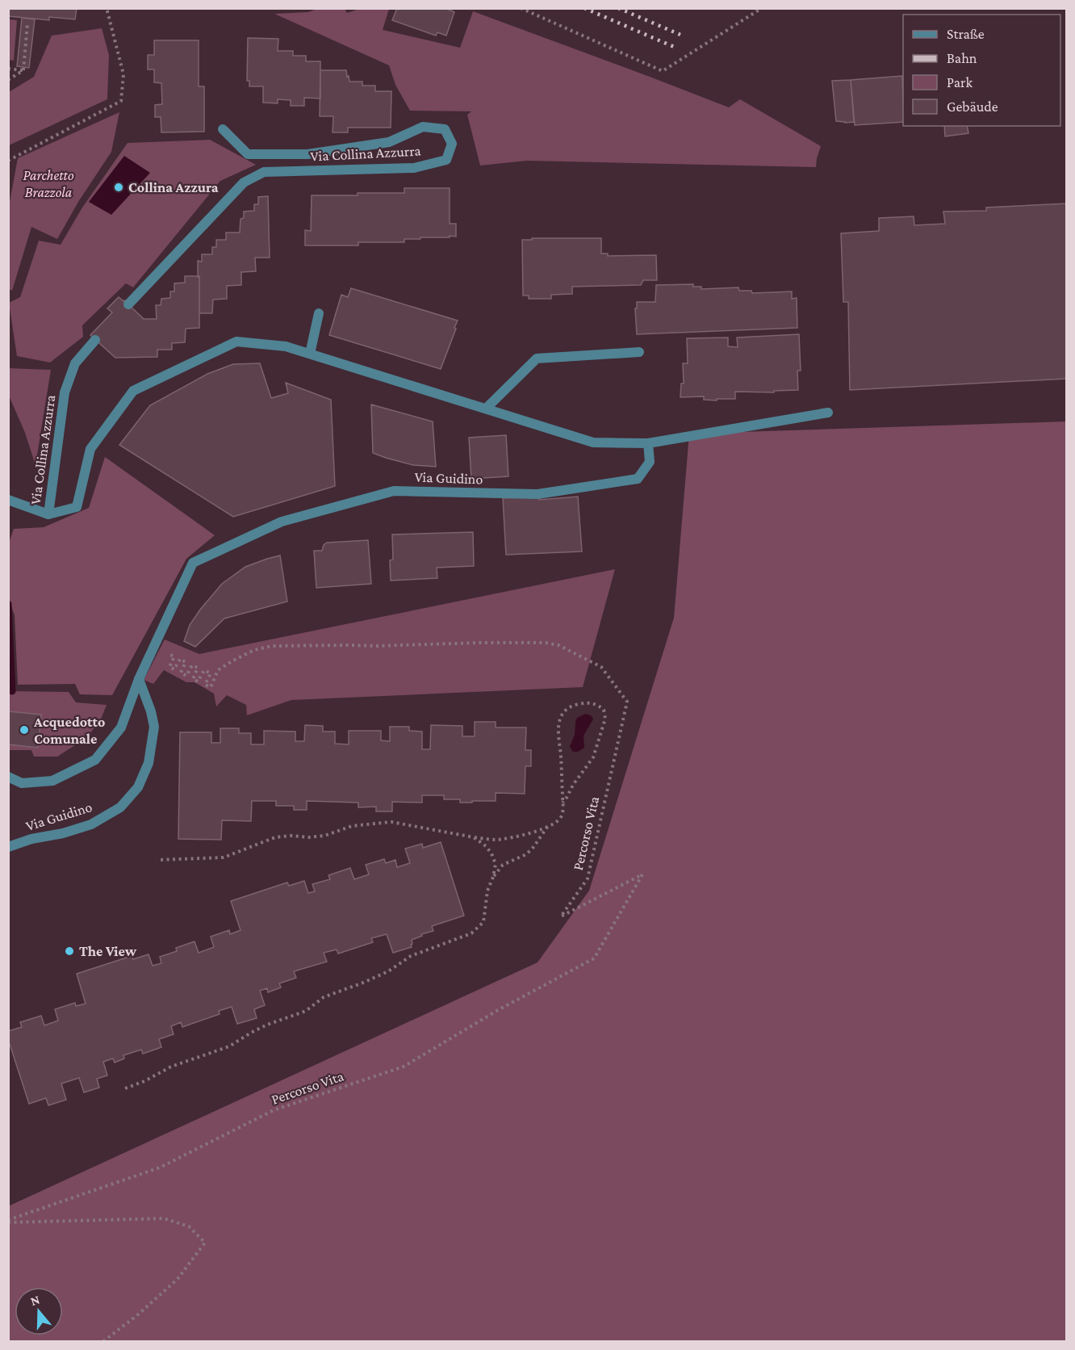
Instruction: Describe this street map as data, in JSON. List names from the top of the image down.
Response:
{
  "streets": {
    "street": ["Via Collina Azzurra", "Via Guidino"],
    "path": ["Percorso Vita"]
  },
  "crossings": [
    ["Via Guidino", "Percorso Vita"]
  ],
  "parks": ["Parchetto Brazzola"],
  "places": ["Collina Azzura", "Acquedotto Comunale", "The View"],
  "legend": [
    "Straße",
    "Bahn",
    "Park",
    "Gebäude"
  ],
  "north": "top"
}
